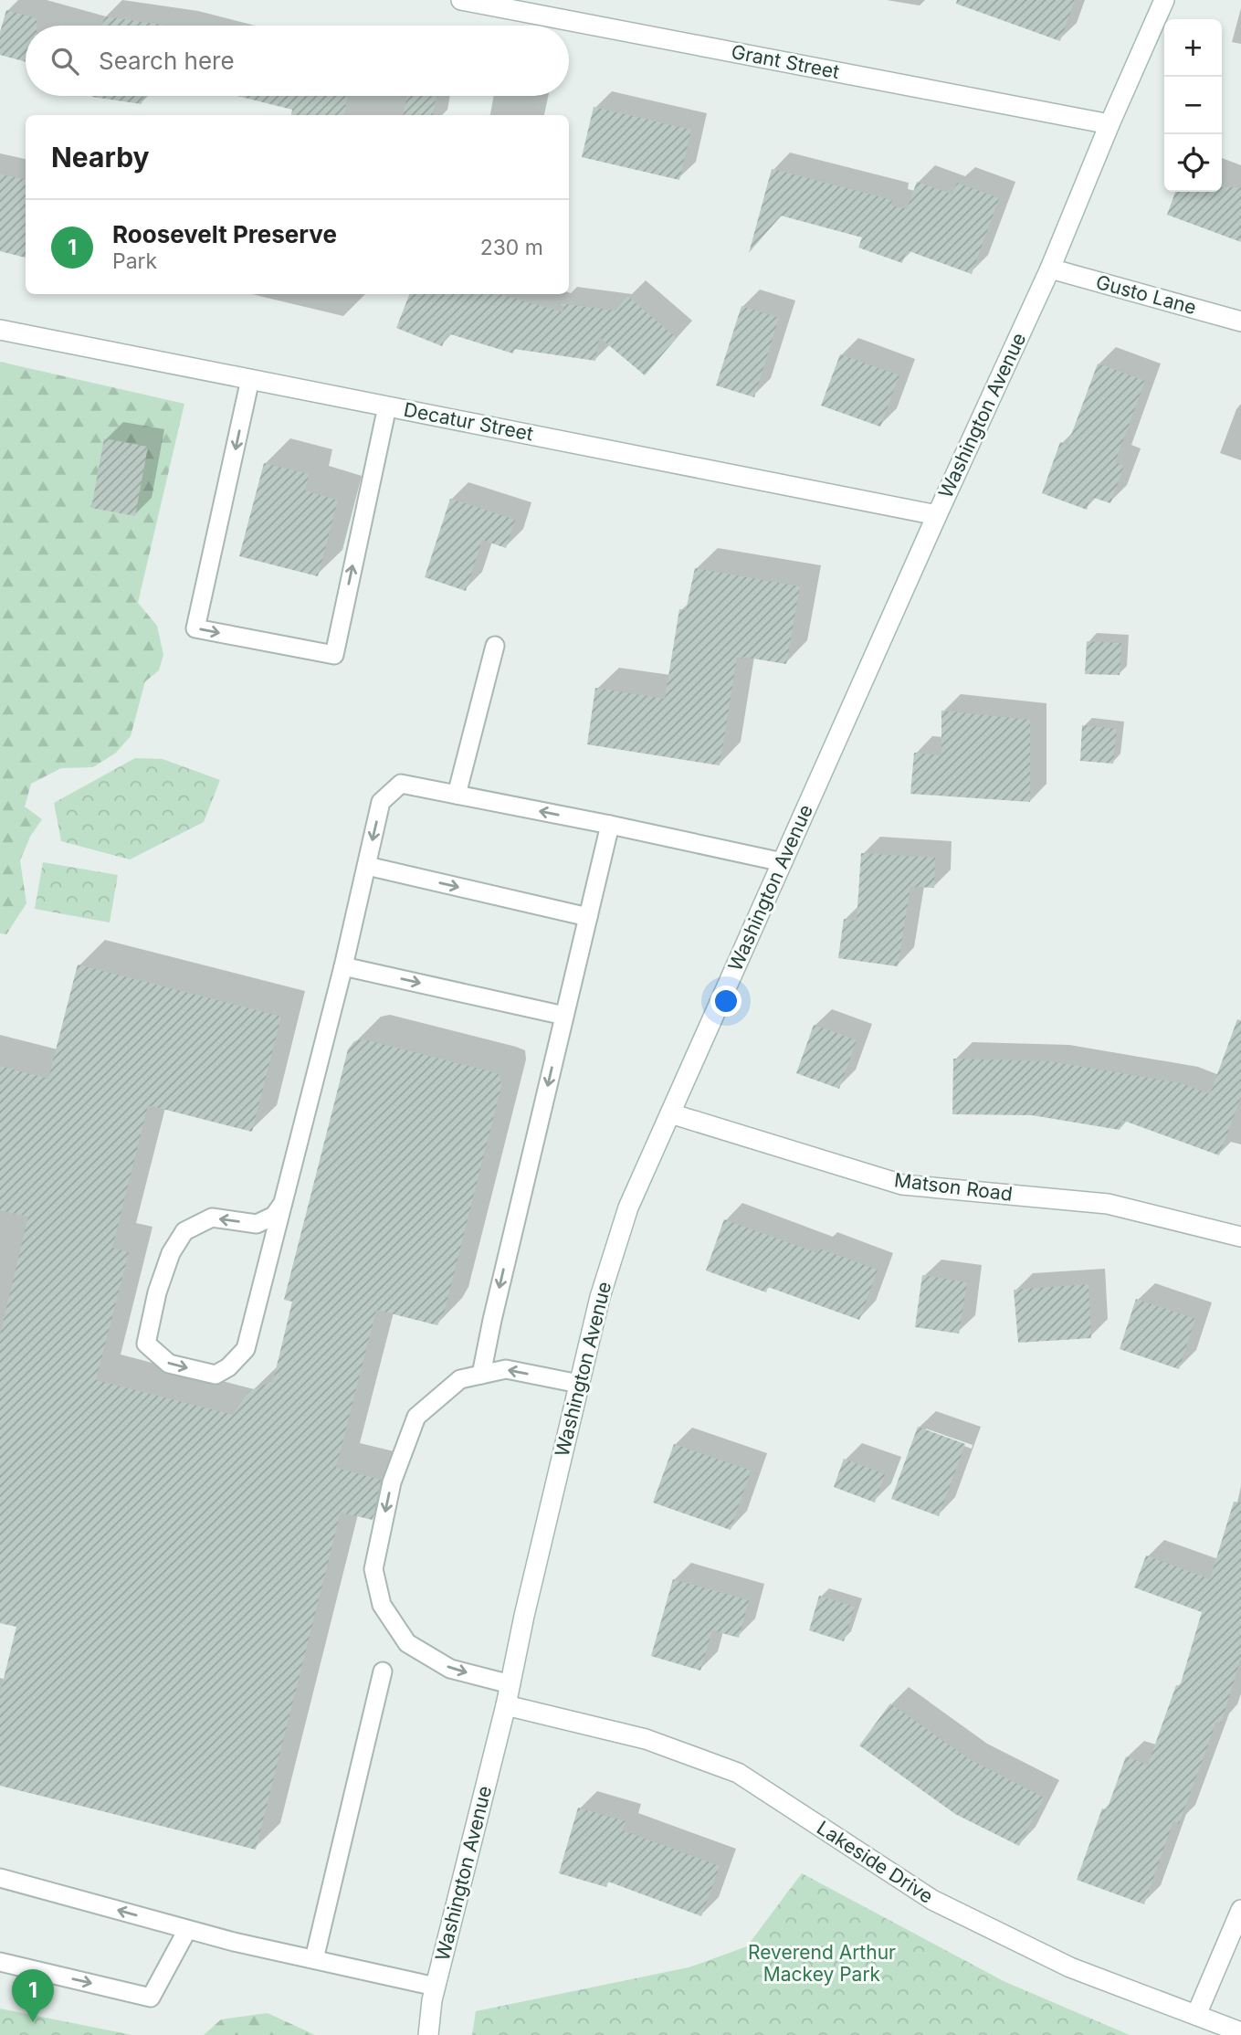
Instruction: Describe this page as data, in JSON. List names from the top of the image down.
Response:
{
  "streets": {
    "street": [
      "Grant Street",
      "Gusto Lane",
      "Washington Avenue",
      "Decatur Street",
      "Matson Road",
      "Lakeside Drive"
    ]
  },
  "crossings": [
    ["Grant Street", "Washington Avenue"],
    ["Gusto Lane", "Washington Avenue"],
    ["Washington Avenue", "Decatur Street"],
    ["Washington Avenue", "Matson Road"],
    ["Washington Avenue", "Lakeside Drive"]
  ],
  "parks": ["Reverend Arthur Mackey Park"],
  "page": {
    "map_buttons": ["+", "−"],
    "search": "Search here",
    "heading": "Nearby",
    "list": [
      {
        "mark": "1",
        "name": "Roosevelt Preserve",
        "note": "Park",
        "value": "230 m"
      }
    ],
    "pins": "1"
  }
}
